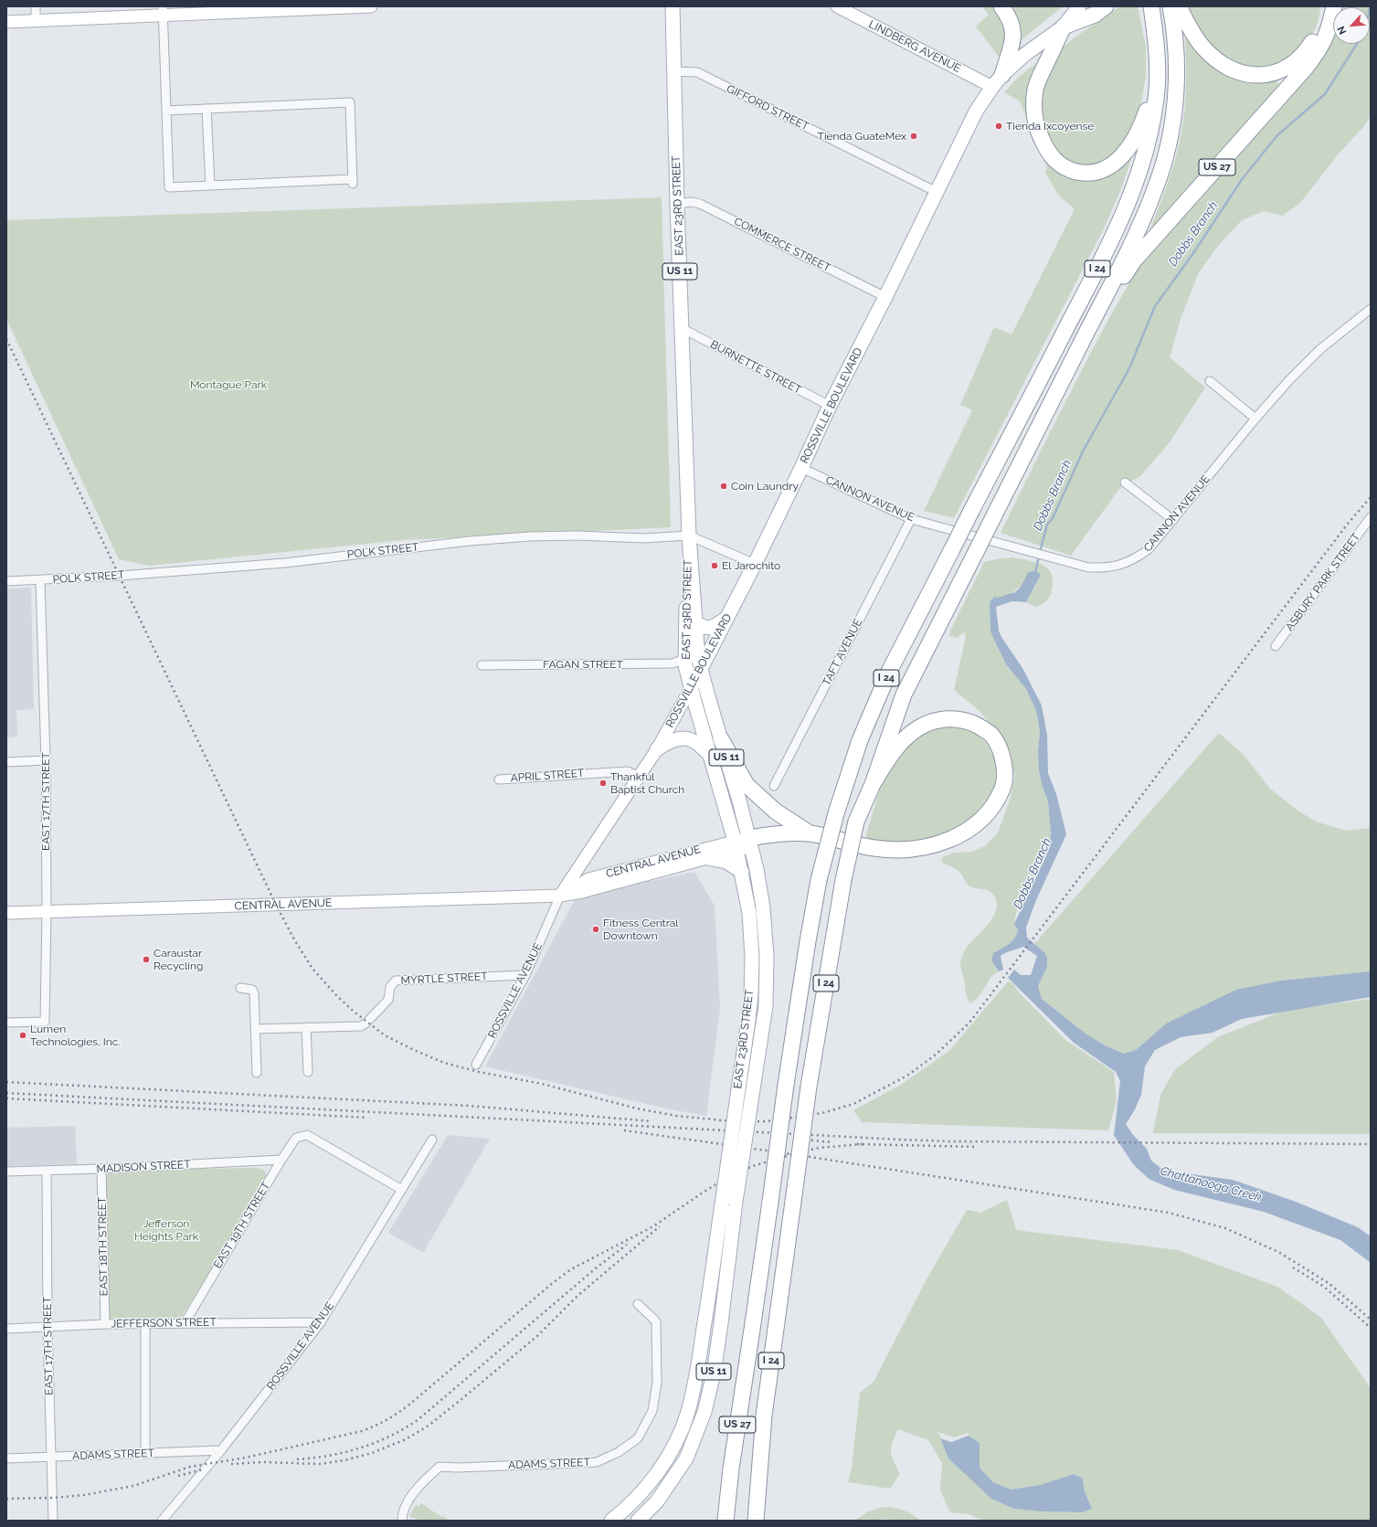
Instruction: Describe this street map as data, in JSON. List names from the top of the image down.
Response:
{
  "streets": {
    "highway": ["US 27", "I 24", "ROSSVILLE BOULEVARD"],
    "main road": [
      "LINDBERG AVENUE",
      "EAST 23RD STREET",
      "US 11",
      "CENTRAL AVENUE"
    ],
    "street": [
      "GIFFORD STREET",
      "COMMERCE STREET",
      "BURNETTE STREET",
      "CANNON AVENUE",
      "POLK STREET",
      "ASBURY PARK STREET",
      "TAFT AVENUE",
      "FAGAN STREET",
      "APRIL STREET",
      "EAST 17TH STREET",
      "MYRTLE STREET",
      "ROSSVILLE AVENUE",
      "MADISON STREET",
      "EAST 19TH STREET",
      "EAST 18TH STREET",
      "JEFFERSON STREET",
      "ADAMS STREET"
    ]
  },
  "crossings": [
    ["LINDBERG AVENUE", "ROSSVILLE BOULEVARD"],
    ["GIFFORD STREET", "EAST 23RD STREET"],
    ["GIFFORD STREET", "ROSSVILLE BOULEVARD"],
    ["US 27", "I 24"],
    ["EAST 23RD STREET", "COMMERCE STREET"],
    ["EAST 23RD STREET", "BURNETTE STREET"],
    ["EAST 23RD STREET", "ROSSVILLE BOULEVARD"],
    ["EAST 23RD STREET", "POLK STREET"],
    ["EAST 23RD STREET", "FAGAN STREET"],
    ["EAST 23RD STREET", "CENTRAL AVENUE"],
    ["COMMERCE STREET", "ROSSVILLE BOULEVARD"],
    ["BURNETTE STREET", "ROSSVILLE BOULEVARD"],
    ["ROSSVILLE BOULEVARD", "CANNON AVENUE"],
    ["ROSSVILLE BOULEVARD", "POLK STREET"],
    ["ROSSVILLE BOULEVARD", "APRIL STREET"],
    ["ROSSVILLE BOULEVARD", "CENTRAL AVENUE"],
    ["ROSSVILLE BOULEVARD", "ROSSVILLE AVENUE"],
    ["CANNON AVENUE", "TAFT AVENUE"],
    ["POLK STREET", "EAST 17TH STREET"],
    ["EAST 17TH STREET", "CENTRAL AVENUE"],
    ["EAST 17TH STREET", "MADISON STREET"],
    ["EAST 17TH STREET", "JEFFERSON STREET"],
    ["EAST 17TH STREET", "ADAMS STREET"],
    ["CENTRAL AVENUE", "ROSSVILLE AVENUE"],
    ["MYRTLE STREET", "ROSSVILLE AVENUE"],
    ["ROSSVILLE AVENUE", "EAST 19TH STREET"],
    ["ROSSVILLE AVENUE", "JEFFERSON STREET"],
    ["ROSSVILLE AVENUE", "ADAMS STREET"],
    ["MADISON STREET", "EAST 19TH STREET"],
    ["MADISON STREET", "EAST 18TH STREET"],
    ["EAST 19TH STREET", "JEFFERSON STREET"],
    ["EAST 18TH STREET", "JEFFERSON STREET"]
  ],
  "water": ["Dobbs Branch", "Chattanooga Creek"],
  "parks": ["Montague Park", "Jefferson Heights Park"],
  "places": [
    "Tienda Ixcoyense",
    "Tienda GuateMex",
    "Coin Laundry",
    "El Jarochito",
    "Thankful Baptist Church",
    "Fitness Central Downtown",
    "Caraustar Recycling",
    "Lumen Technologies, Inc."
  ],
  "north": "bottom left"
}
